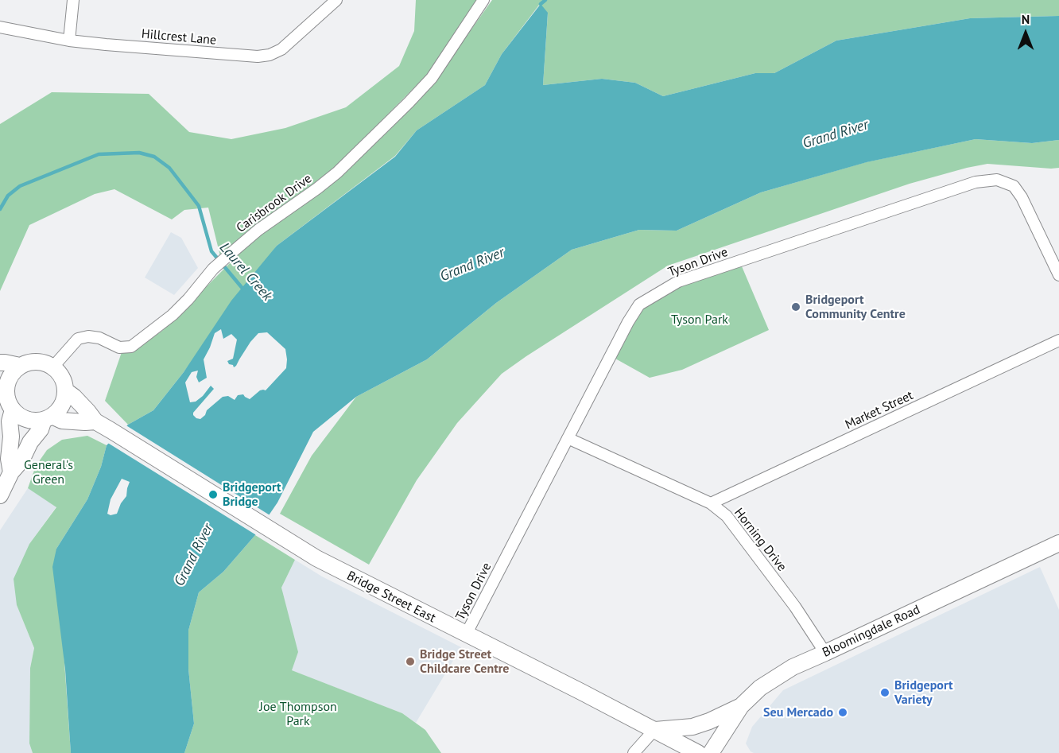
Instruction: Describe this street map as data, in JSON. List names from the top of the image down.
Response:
{
  "streets": {
    "main road": ["Bridge Street East", "Bloomingdale Road"],
    "street": [
      "Hillcrest Lane",
      "Carisbrook Drive",
      "Tyson Drive",
      "Market Street",
      "Horning Drive"
    ]
  },
  "crossings": [
    ["Carisbrook Drive", "Bridge Street East"],
    ["Tyson Drive", "Horning Drive"],
    ["Tyson Drive", "Bridge Street East"],
    ["Market Street", "Horning Drive"],
    ["Horning Drive", "Bloomingdale Road"]
  ],
  "water": ["Grand River", "Laurel Creek"],
  "parks": ["Tyson Park", "General's Green", "Joe Thompson Park"],
  "places": [
    "Bridgeport Community Centre",
    "Bridgeport Bridge",
    "Bridge Street Childcare Centre",
    "Bridgeport Variety",
    "Seu Mercado"
  ],
  "north": "top"
}
